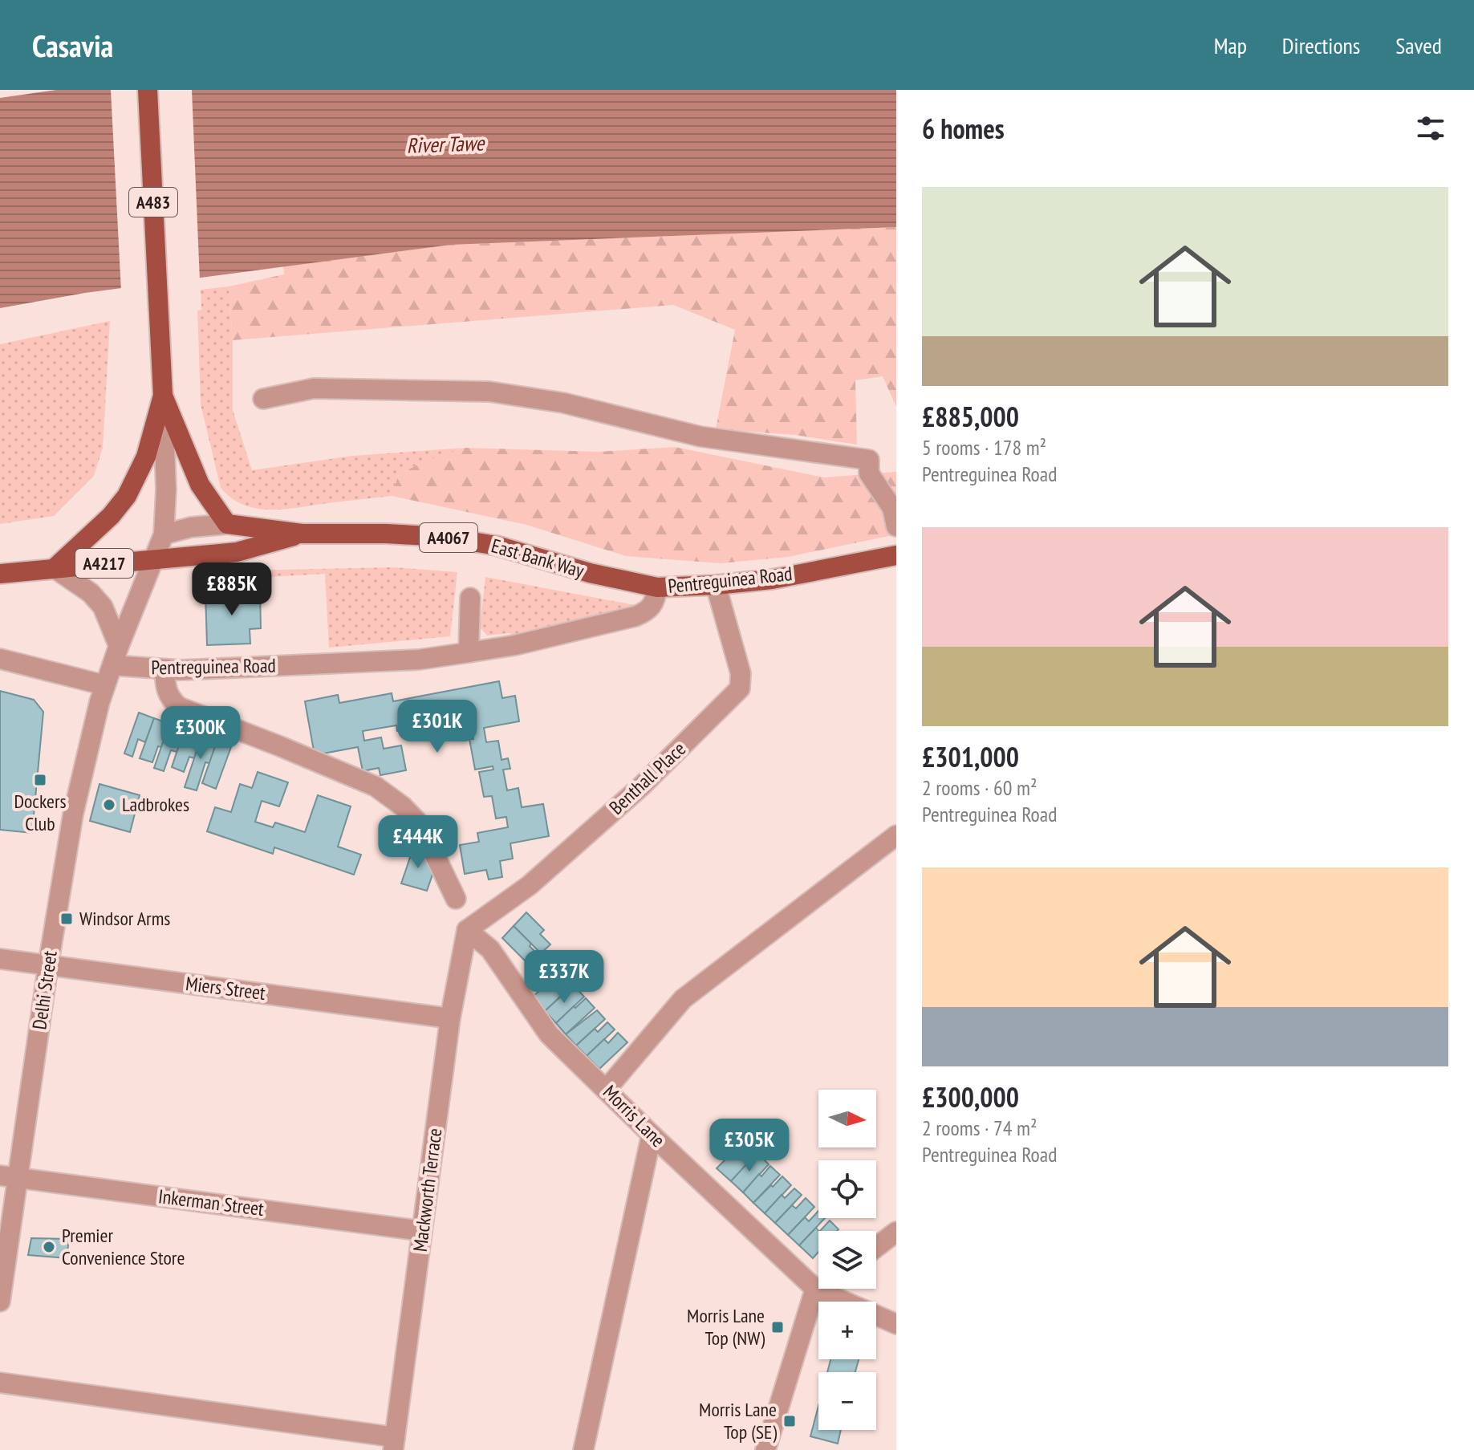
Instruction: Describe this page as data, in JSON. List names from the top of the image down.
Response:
{
  "streets": {
    "main road": [
      "A483",
      "A4067",
      "East Bank Way",
      "A4217",
      "Pentreguinea Road"
    ],
    "street": [
      "Benthall Place",
      "Miers Street",
      "Delhi Street",
      "Morris Lane",
      "Mackworth Terrace",
      "Inkerman Street"
    ]
  },
  "crossings": [
    ["A483", "East Bank Way"],
    ["A483", "Delhi Street"],
    ["East Bank Way", "Pentreguinea Road"],
    ["East Bank Way", "Delhi Street"],
    ["Pentreguinea Road", "Benthall Place"],
    ["Pentreguinea Road", "Delhi Street"],
    ["Benthall Place", "Morris Lane"],
    ["Benthall Place", "Mackworth Terrace"],
    ["Miers Street", "Delhi Street"],
    ["Miers Street", "Mackworth Terrace"],
    ["Delhi Street", "Inkerman Street"],
    ["Morris Lane", "Mackworth Terrace"],
    ["Mackworth Terrace", "Inkerman Street"]
  ],
  "water": ["River Tawe"],
  "places": {
    "transit": [
      "Dockers Club",
      "Windsor Arms",
      "Morris Lane Top (NW)",
      "Morris Lane Top (SE)"
    ],
    "other": ["Ladbrokes", "Premier Convenience Store"]
  },
  "north": "right",
  "page": {
    "header": "Casavia",
    "nav": ["Map", "Directions", "Saved"],
    "heading": "6 homes",
    "list": [
      {
        "name": "£885,000",
        "note": "5 rooms · 178 m² · Pentreguinea Road"
      },
      {
        "name": "£301,000",
        "note": "2 rooms · 60 m² · Pentreguinea Road"
      },
      {
        "name": "£300,000",
        "note": "2 rooms · 74 m² · Pentreguinea Road"
      }
    ],
    "price": [
      "£885K",
      "£301K",
      "£300K",
      "£444K",
      "£337K",
      "£305K"
    ],
    "map_buttons": ["+", "−"]
  }
}
